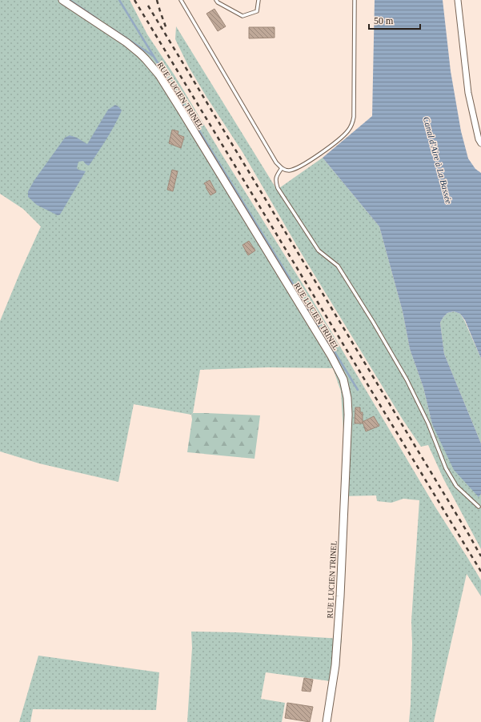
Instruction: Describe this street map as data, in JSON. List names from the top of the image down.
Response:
{
  "streets": {
    "street": ["RUE LUCIEN TRINEL"]
  },
  "water": ["Canal d'Aire à La Bassée"],
  "scale_bar": "50 m"
}
